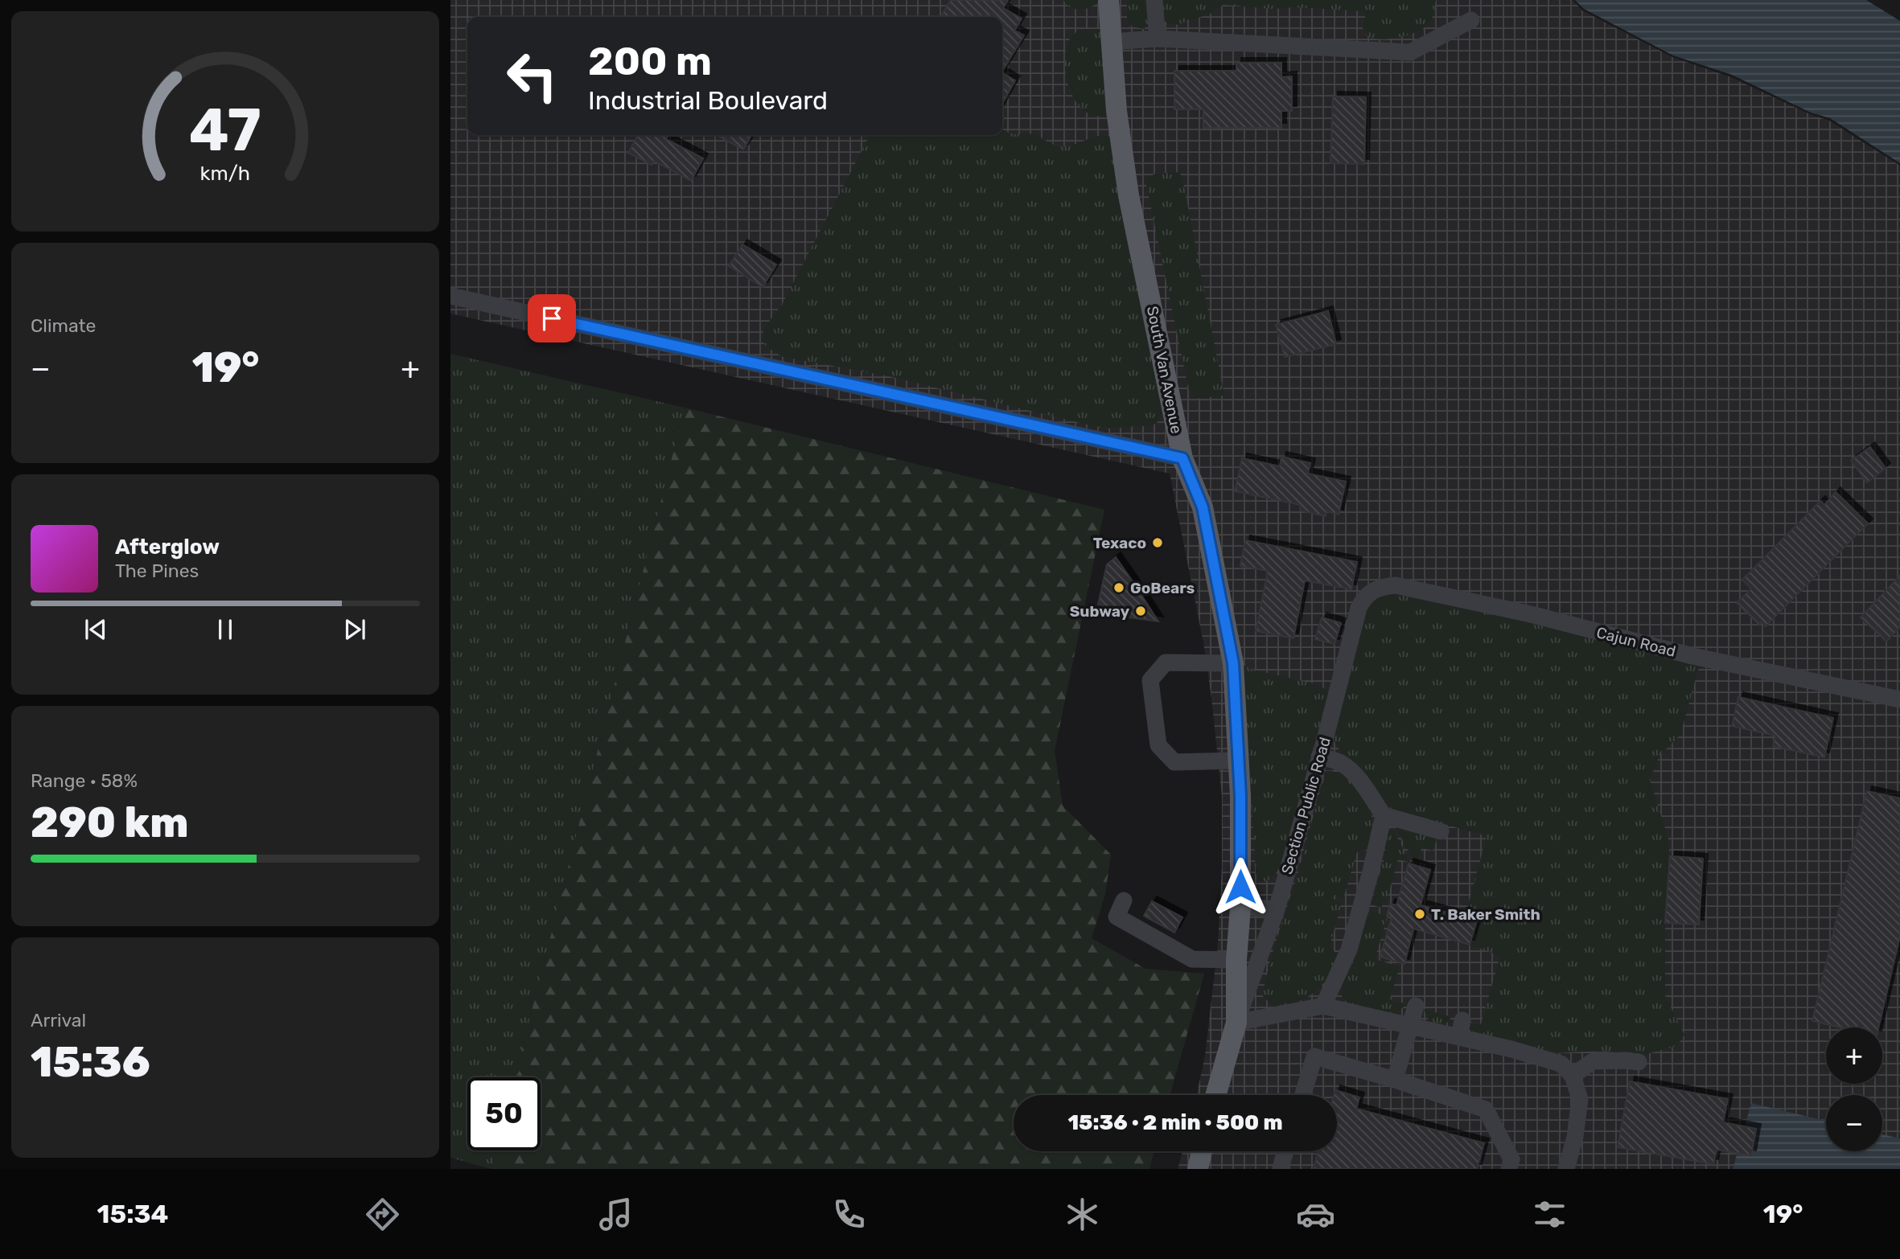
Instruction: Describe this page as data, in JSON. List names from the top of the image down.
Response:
{
  "streets": {
    "main road": ["South Van Avenue"],
    "street": ["Cajun Road", "Section Public Road"]
  },
  "crossings": [
    ["South Van Avenue", "Section Public Road"],
    ["Cajun Road", "Section Public Road"]
  ],
  "places": [
    "Texaco",
    "GoBears",
    "Subway",
    "T. Baker Smith"
  ],
  "page": {
    "turn": ["200 m", "Industrial Boulevard"],
    "tile": [
      "Climate",
      ["Range · 58%", "290 km"],
      ["Arrival", "15:36"]
    ],
    "heat": ["−", "19°", "+"],
    "song": ["Afterglow", "The Pines"],
    "map_buttons": ["+", "−"],
    "limit": "50",
    "trip": "15:36 · 2 min · 500 m",
    "tabs": ["15:34", "19°"],
    "gauge": ["47", "km/h"]
  }
}
